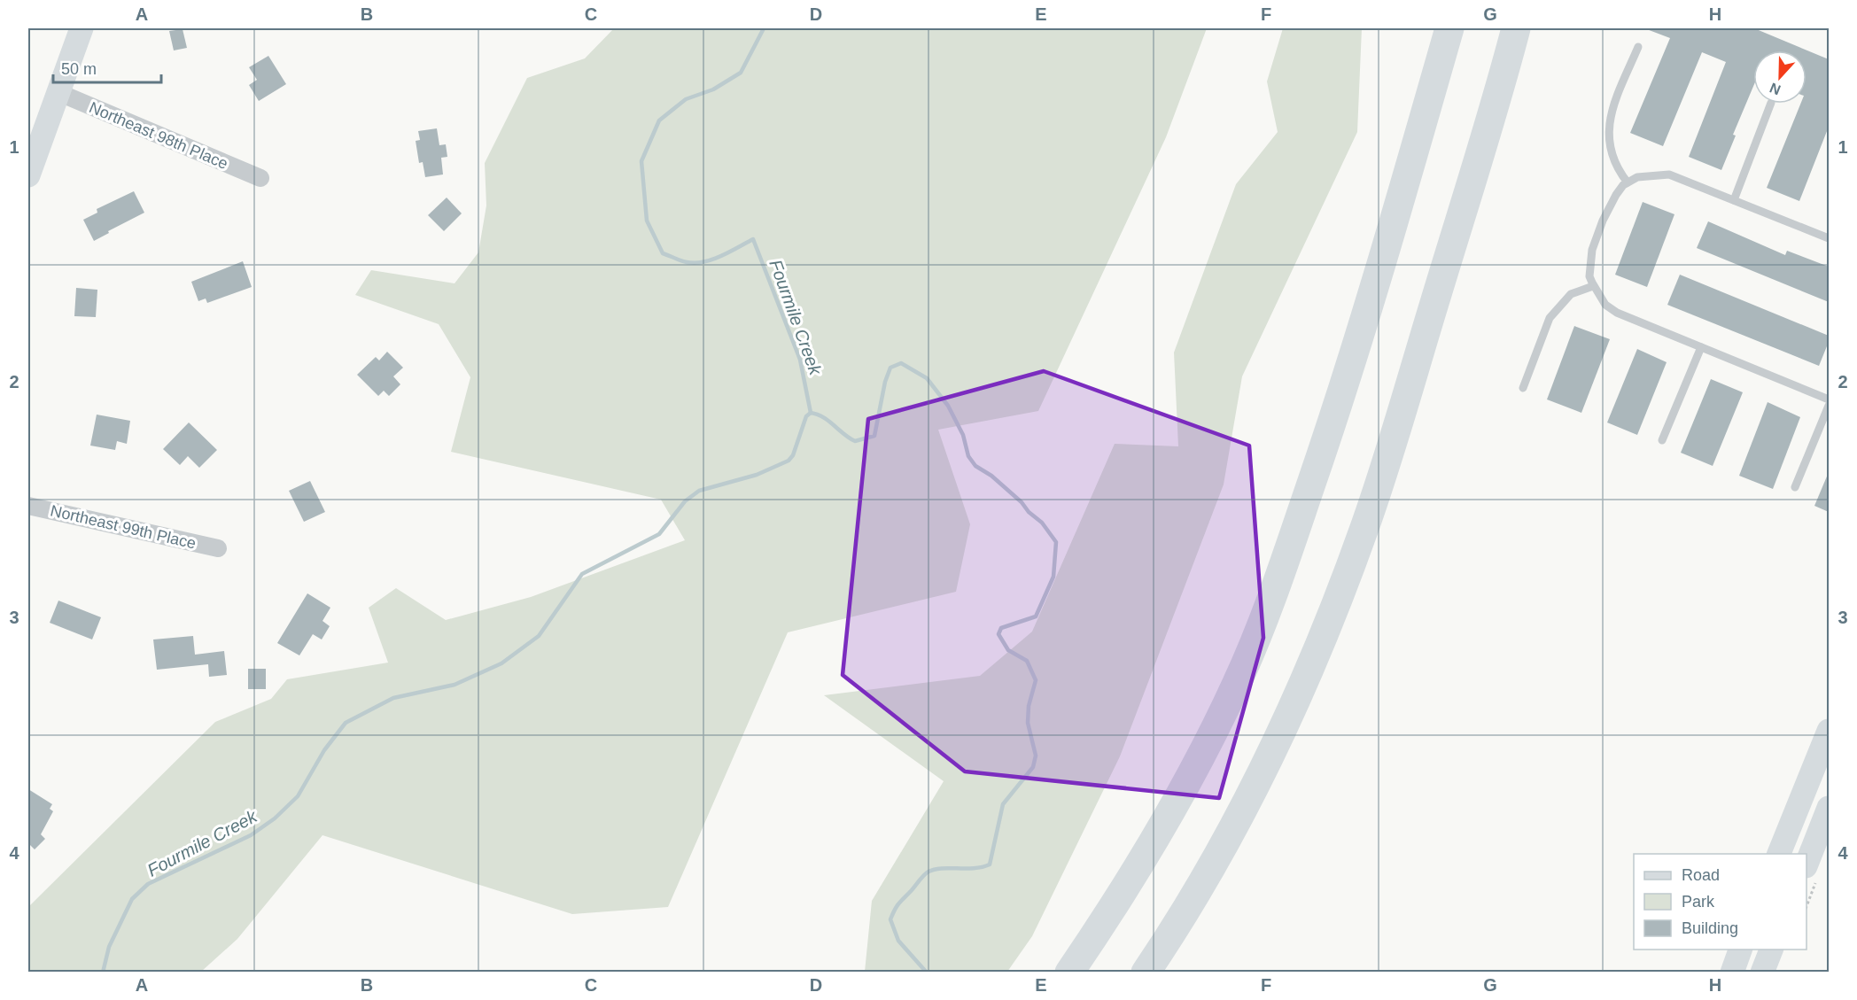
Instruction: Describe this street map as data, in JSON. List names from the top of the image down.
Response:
{
  "streets": {
    "street": ["Northeast 98th Place", "Northeast 99th Place"]
  },
  "water": ["Fourmile Creek"],
  "legend": ["Road", "Park", "Building"],
  "scale_bar": "50 m",
  "north": "bottom",
  "grid": {
    "columns": [
      "A",
      "B",
      "C",
      "D",
      "E",
      "F",
      "G",
      "H"
    ],
    "rows": [
      "1",
      "2",
      "3",
      "4"
    ]
  }
}
